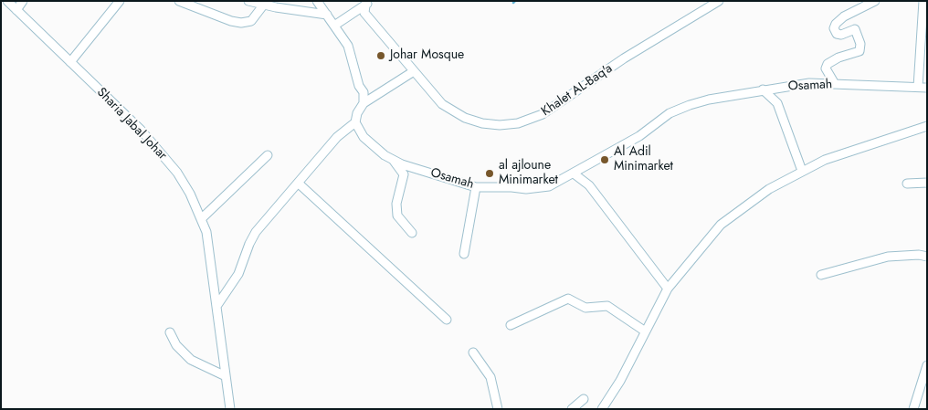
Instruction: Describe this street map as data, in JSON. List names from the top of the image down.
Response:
{
  "streets": {
    "street": ["Osamah", "Khalet AL-Baq'a", "Sharia Jabal Johar"]
  },
  "places": ["Johar Mosque", "Al Adil Minimarket", "al ajloune Minimarket"]
}
